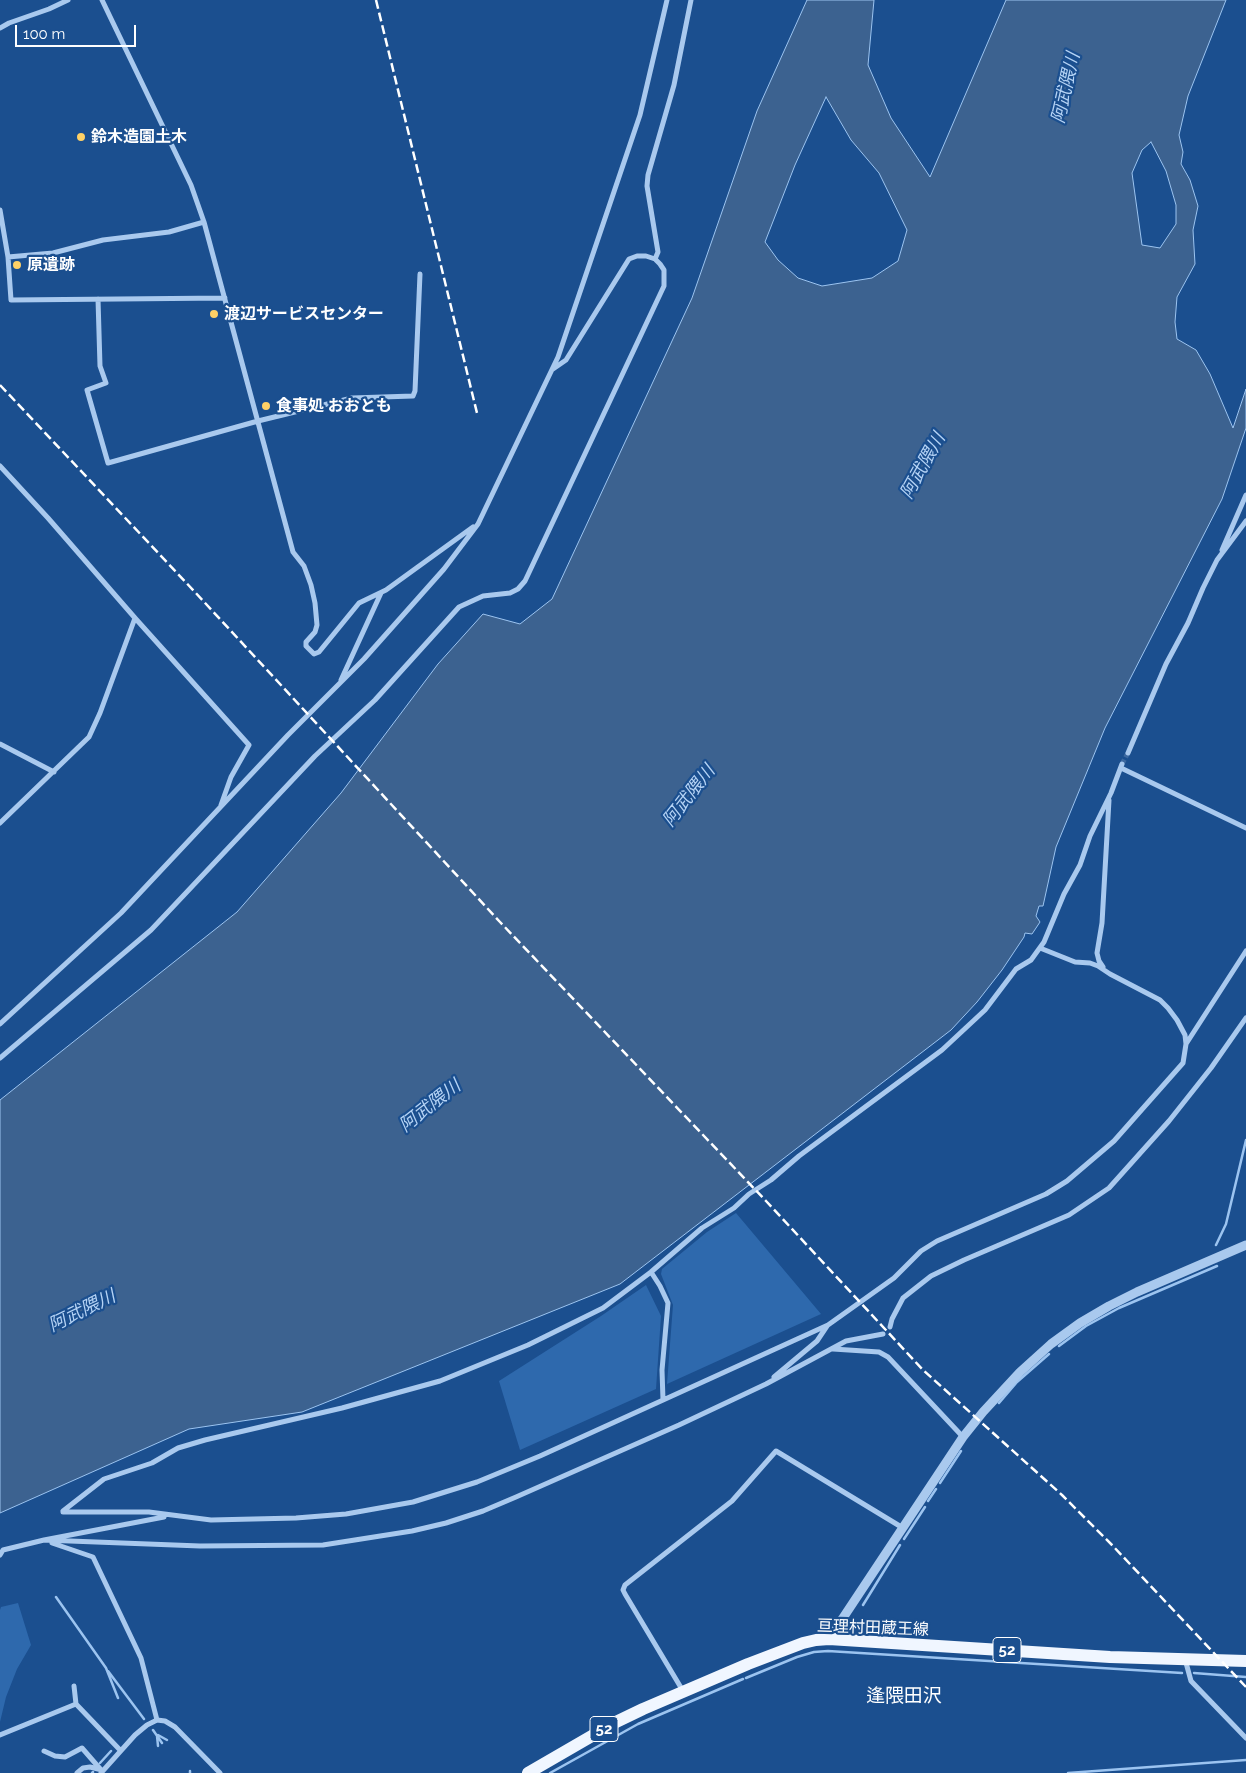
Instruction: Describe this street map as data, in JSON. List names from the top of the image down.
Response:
{
  "streets": {
    "main road": ["亘理村田蔵王線", "52"]
  },
  "districts": ["逢隈田沢"],
  "water": ["阿武隈川"],
  "places": [
    "鈴木造園土木",
    "原遺跡",
    "渡辺サービスセンター",
    "食事処 おおとも"
  ],
  "scale_bar": "100 m"
}
